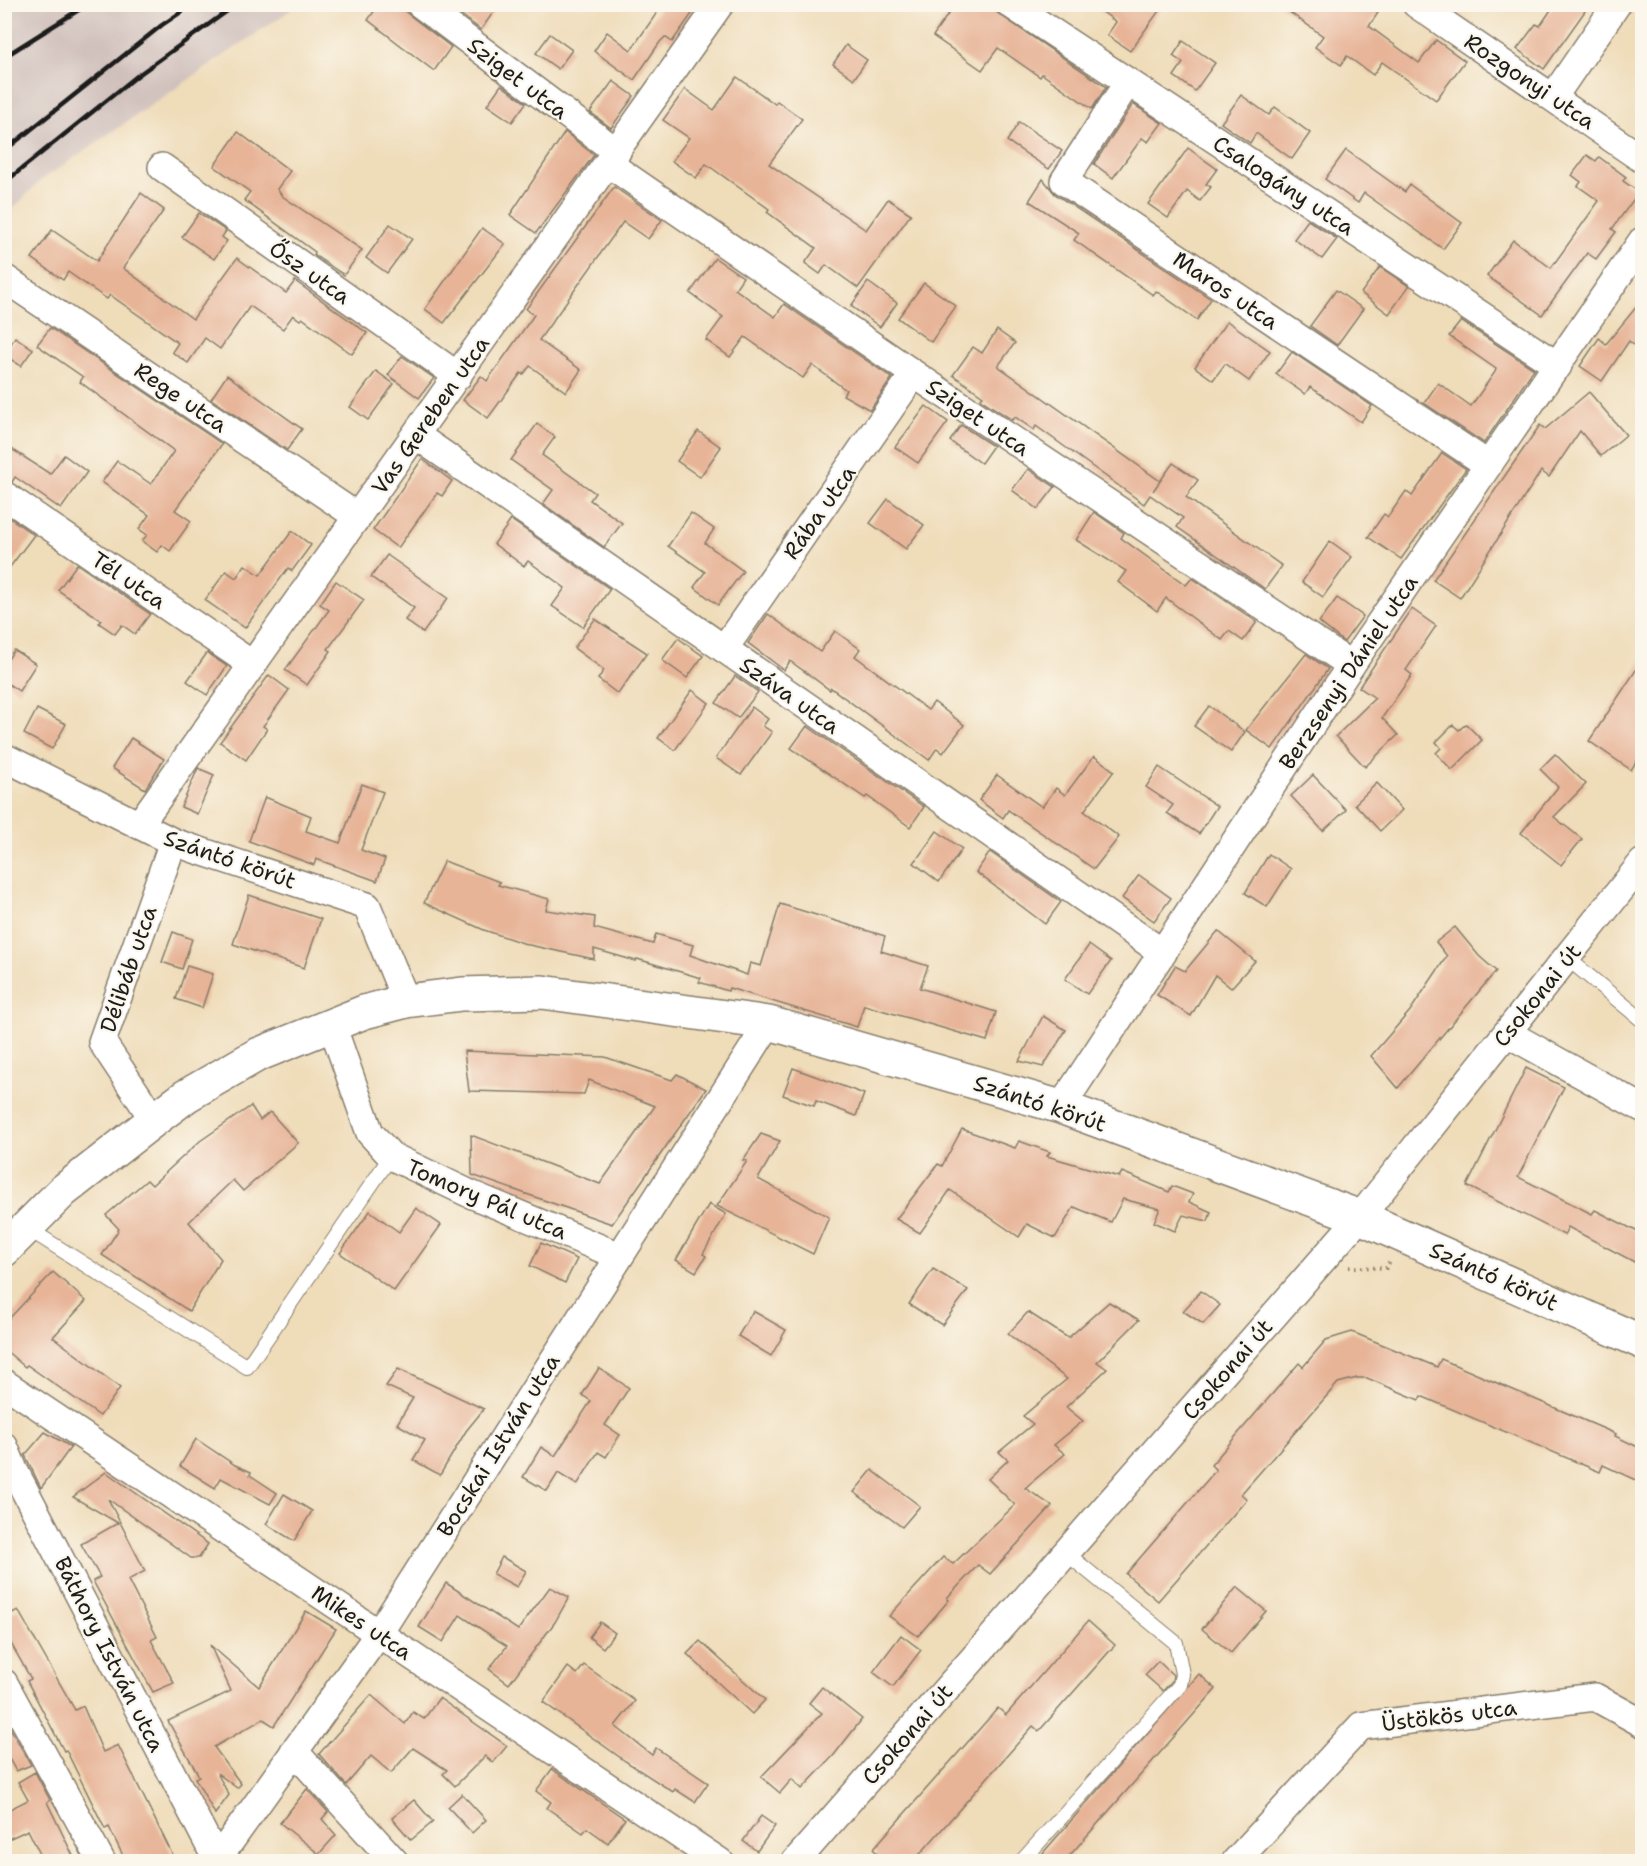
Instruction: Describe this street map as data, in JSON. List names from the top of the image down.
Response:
{
  "streets": {
    "street": [
      "Sziget utca",
      "Rozgonyi utca",
      "Csalogány utca",
      "Ősz utca",
      "Maros utca",
      "Rege utca",
      "Vas Gereben utca",
      "Rába utca",
      "Tél utca",
      "Berzsenyi Dániel utca",
      "Száva utca",
      "Szántó körút",
      "Délibáb utca",
      "Csokonai út",
      "Tomory Pál utca",
      "Bocskai István utca",
      "Mikes utca",
      "Báthory István utca",
      "Üstökös utca"
    ]
  },
  "crossings": [
    ["Sziget utca", "Vas Gereben utca"],
    ["Sziget utca", "Rába utca"],
    ["Sziget utca", "Berzsenyi Dániel utca"],
    ["Csalogány utca", "Maros utca"],
    ["Csalogány utca", "Berzsenyi Dániel utca"],
    ["Ősz utca", "Vas Gereben utca"],
    ["Maros utca", "Berzsenyi Dániel utca"],
    ["Rege utca", "Vas Gereben utca"],
    ["Vas Gereben utca", "Tél utca"],
    ["Vas Gereben utca", "Száva utca"],
    ["Vas Gereben utca", "Szántó körút"],
    ["Rába utca", "Száva utca"],
    ["Berzsenyi Dániel utca", "Száva utca"],
    ["Berzsenyi Dániel utca", "Szántó körút"],
    ["Szántó körút", "Délibáb utca"],
    ["Szántó körút", "Csokonai út"],
    ["Szántó körút", "Tomory Pál utca"],
    ["Szántó körút", "Bocskai István utca"],
    ["Tomory Pál utca", "Bocskai István utca"],
    ["Bocskai István utca", "Mikes utca"],
    ["Bocskai István utca", "Báthory István utca"]
  ]
}
